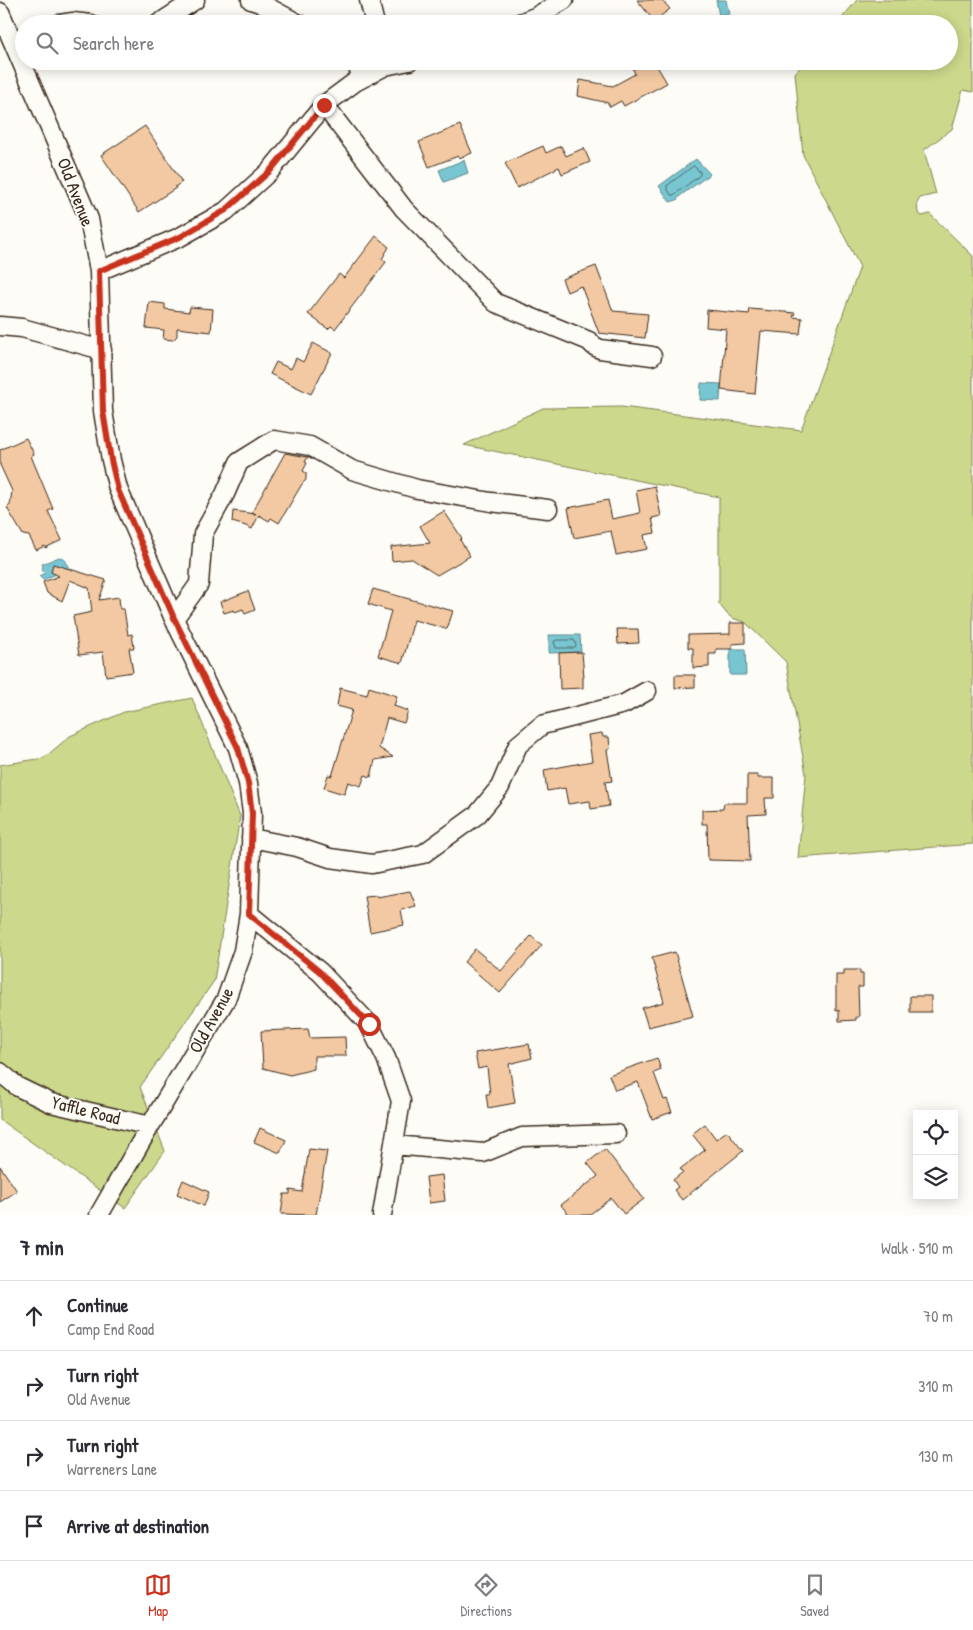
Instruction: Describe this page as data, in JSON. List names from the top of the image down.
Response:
{
  "streets": {
    "street": ["Old Avenue", "Yaffle Road"]
  },
  "crossings": [
    ["Old Avenue", "Yaffle Road"]
  ],
  "page": {
    "search": "Search here",
    "heading": ["7 min", "Walk · 510 m"],
    "list": [
      ["Continue", "Camp End Road", "70 m"],
      ["Turn right", "Old Avenue", "310 m"],
      ["Turn right", "Warreners Lane", "130 m"],
      "Arrive at destination"
    ],
    "nav": ["Map", "Directions", "Saved"]
  }
}
